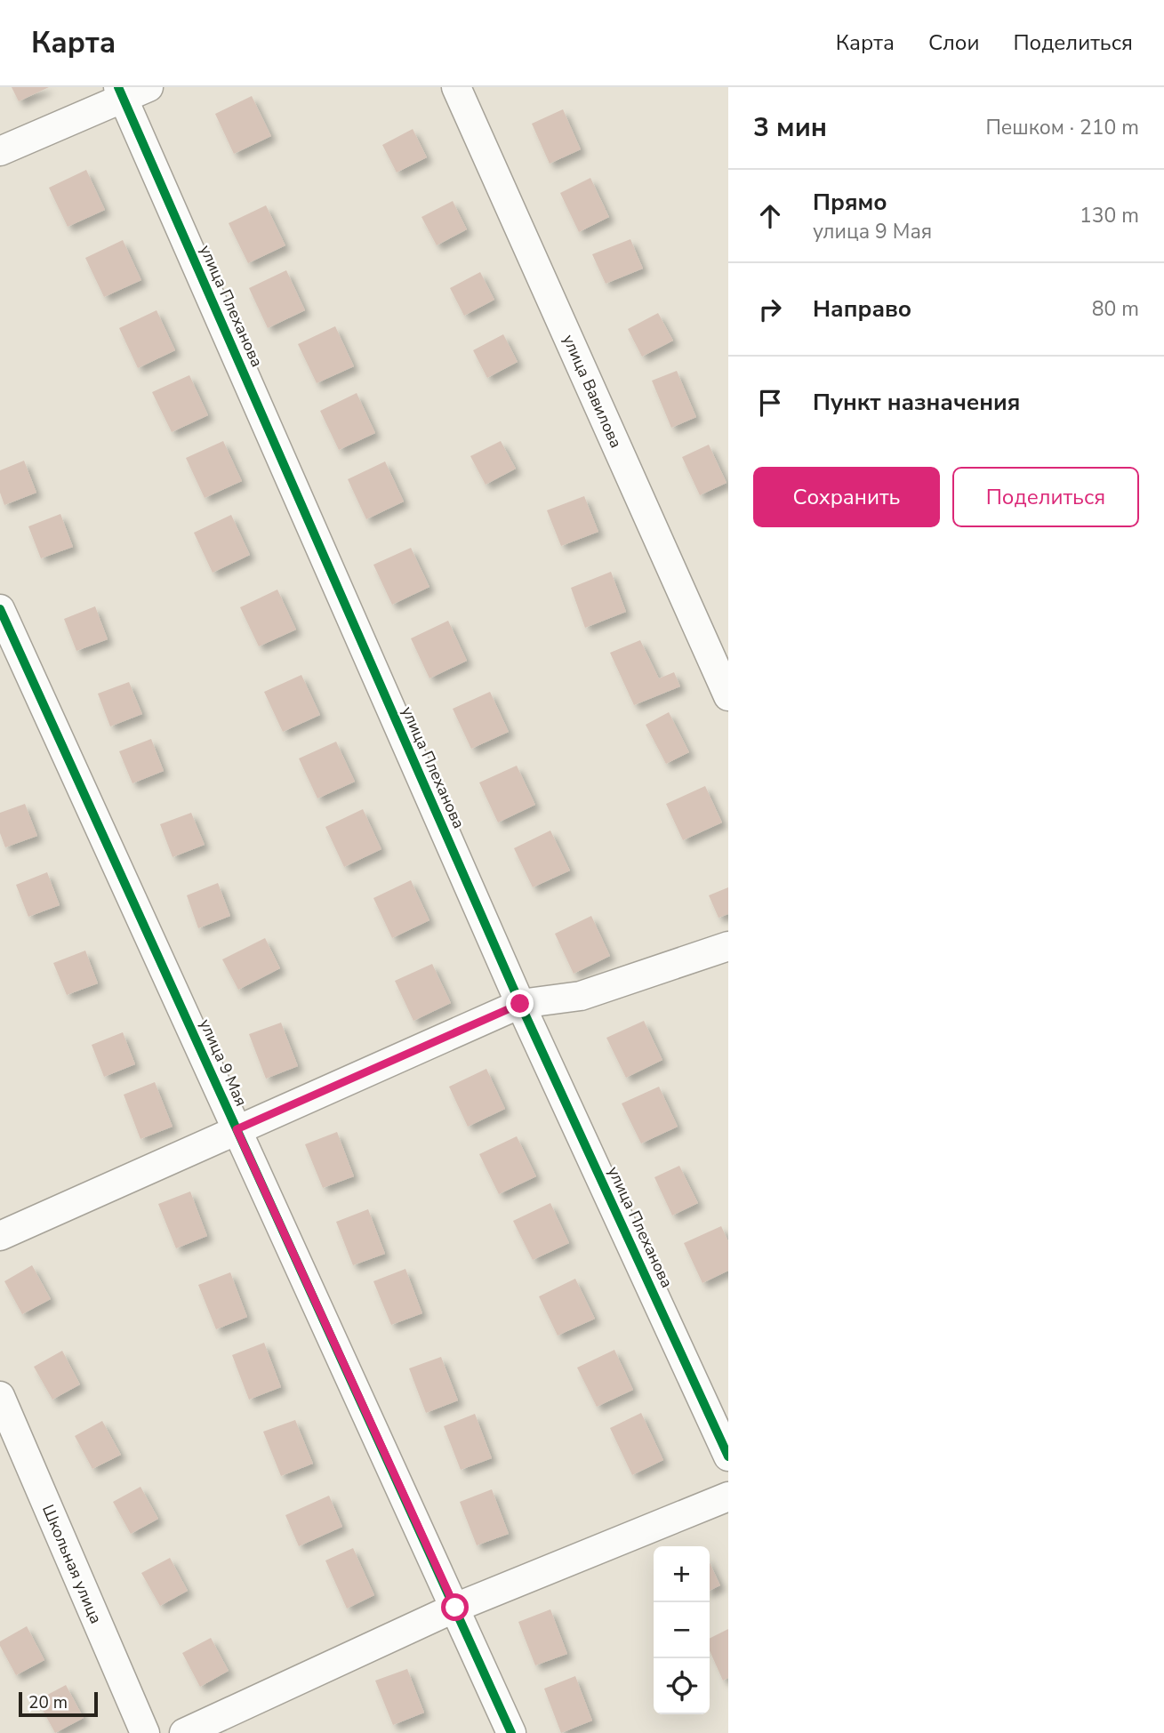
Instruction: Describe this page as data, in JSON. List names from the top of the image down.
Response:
{
  "streets": {
    "street": [
      "улица Плеханова",
      "улица Вавилова",
      "улица 9 Мая",
      "Школьная улица"
    ]
  },
  "scale_bar": "20 m",
  "page": {
    "header": "Карта",
    "nav": ["Карта", "Слои", "Поделиться"],
    "heading": ["3 мин", "Пешком · 210 m"],
    "list": [
      ["Прямо", "улица 9 Мая", "130 m"],
      ["Направо", "80 m"],
      "Пункт назначения"
    ],
    "buttons": ["Сохранить", "Поделиться"],
    "map_buttons": ["+", "−"],
    "scale": "20 m"
  }
}
